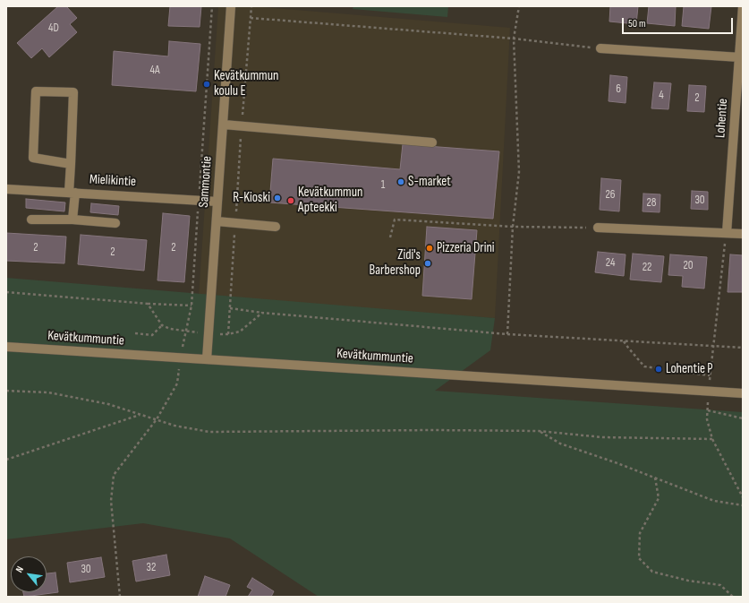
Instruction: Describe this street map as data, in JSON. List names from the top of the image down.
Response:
{
  "streets": {
    "street": [
      "Lohentie",
      "Mielikintie",
      "Sammontie",
      "Kevätkummuntie"
    ]
  },
  "crossings": [
    ["Mielikintie", "Sammontie"],
    ["Sammontie", "Kevätkummuntie"]
  ],
  "places": [
    "Kevätkummun koulu E",
    "S-market",
    "R-Kioski",
    "Kevätkummun Apteekki",
    "Pizzeria Drini",
    "Zidi's Barbershop",
    "Lohentie P"
  ],
  "house_numbers": [
    "4D",
    "4A",
    "6",
    "4",
    "2",
    "1",
    "26",
    "30",
    "28",
    "2",
    "2",
    "2",
    "24",
    "20",
    "22",
    "32",
    "30"
  ],
  "scale_bar": "50 m",
  "north": "top left"
}
